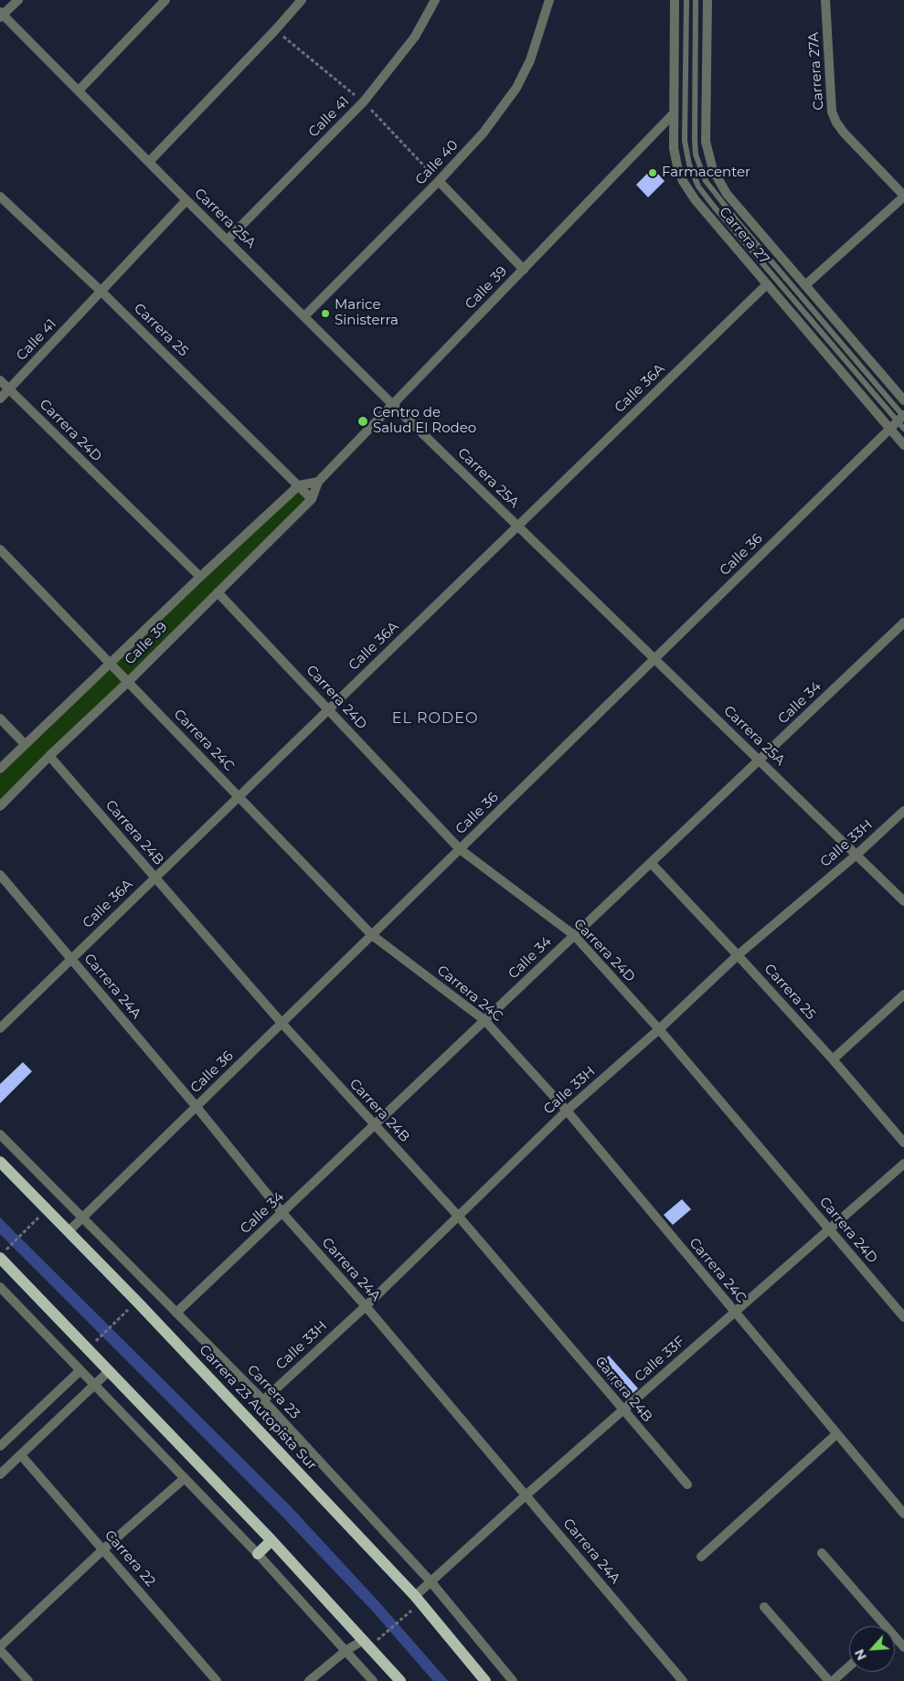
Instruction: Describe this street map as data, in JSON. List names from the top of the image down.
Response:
{
  "streets": {
    "main road": ["Carrera 23 Autopista Sur"],
    "street": [
      "Carrera 27A",
      "Calle 41",
      "Calle 40",
      "Carrera 25A",
      "Carrera 27",
      "Calle 39",
      "Carrera 25",
      "Calle 36A",
      "Carrera 24D",
      "Calle 36",
      "Calle 34",
      "Carrera 24C",
      "Carrera 24B",
      "Calle 33H",
      "Carrera 24A",
      "Calle 33F",
      "Carrera 23",
      "Carrera 22"
    ]
  },
  "crossings": [
    ["Calle 41", "Carrera 25A"],
    ["Calle 41", "Carrera 25"],
    ["Calle 41", "Carrera 24D"],
    ["Calle 40", "Carrera 25A"],
    ["Carrera 25A", "Calle 39"],
    ["Carrera 25A", "Calle 36A"],
    ["Carrera 25A", "Calle 36"],
    ["Carrera 25A", "Calle 34"],
    ["Carrera 25A", "Calle 33H"],
    ["Carrera 27", "Calle 39"],
    ["Carrera 27", "Calle 36A"],
    ["Carrera 27", "Calle 36"],
    ["Calle 39", "Carrera 25"],
    ["Calle 39", "Carrera 24D"],
    ["Calle 39", "Carrera 24C"],
    ["Calle 39", "Carrera 24B"],
    ["Carrera 25", "Calle 34"],
    ["Carrera 25", "Calle 33H"],
    ["Calle 36A", "Carrera 24D"],
    ["Calle 36A", "Carrera 24C"],
    ["Calle 36A", "Carrera 24B"],
    ["Calle 36A", "Carrera 24A"],
    ["Carrera 24D", "Calle 36"],
    ["Carrera 24D", "Calle 34"],
    ["Carrera 24D", "Calle 33H"],
    ["Carrera 24D", "Calle 33F"],
    ["Calle 36", "Carrera 24C"],
    ["Calle 36", "Carrera 24B"],
    ["Calle 36", "Carrera 24A"],
    ["Calle 36", "Carrera 23"],
    ["Calle 36", "Carrera 23 Autopista Sur"],
    ["Calle 34", "Carrera 24C"],
    ["Calle 34", "Carrera 24B"],
    ["Calle 34", "Carrera 24A"],
    ["Calle 34", "Carrera 23"],
    ["Carrera 24C", "Calle 33H"],
    ["Carrera 24C", "Calle 33F"],
    ["Carrera 24B", "Calle 33H"],
    ["Carrera 24B", "Calle 33F"],
    ["Calle 33H", "Carrera 24A"],
    ["Calle 33H", "Carrera 23"],
    ["Carrera 24A", "Calle 33F"],
    ["Calle 33F", "Carrera 23"],
    ["Calle 33F", "Carrera 23 Autopista Sur"]
  ],
  "districts": ["EL RODEO"],
  "places": ["Farmacenter", "Marice Sinisterra", "Centro de Salud El Rodeo"],
  "north": "bottom left"
}
